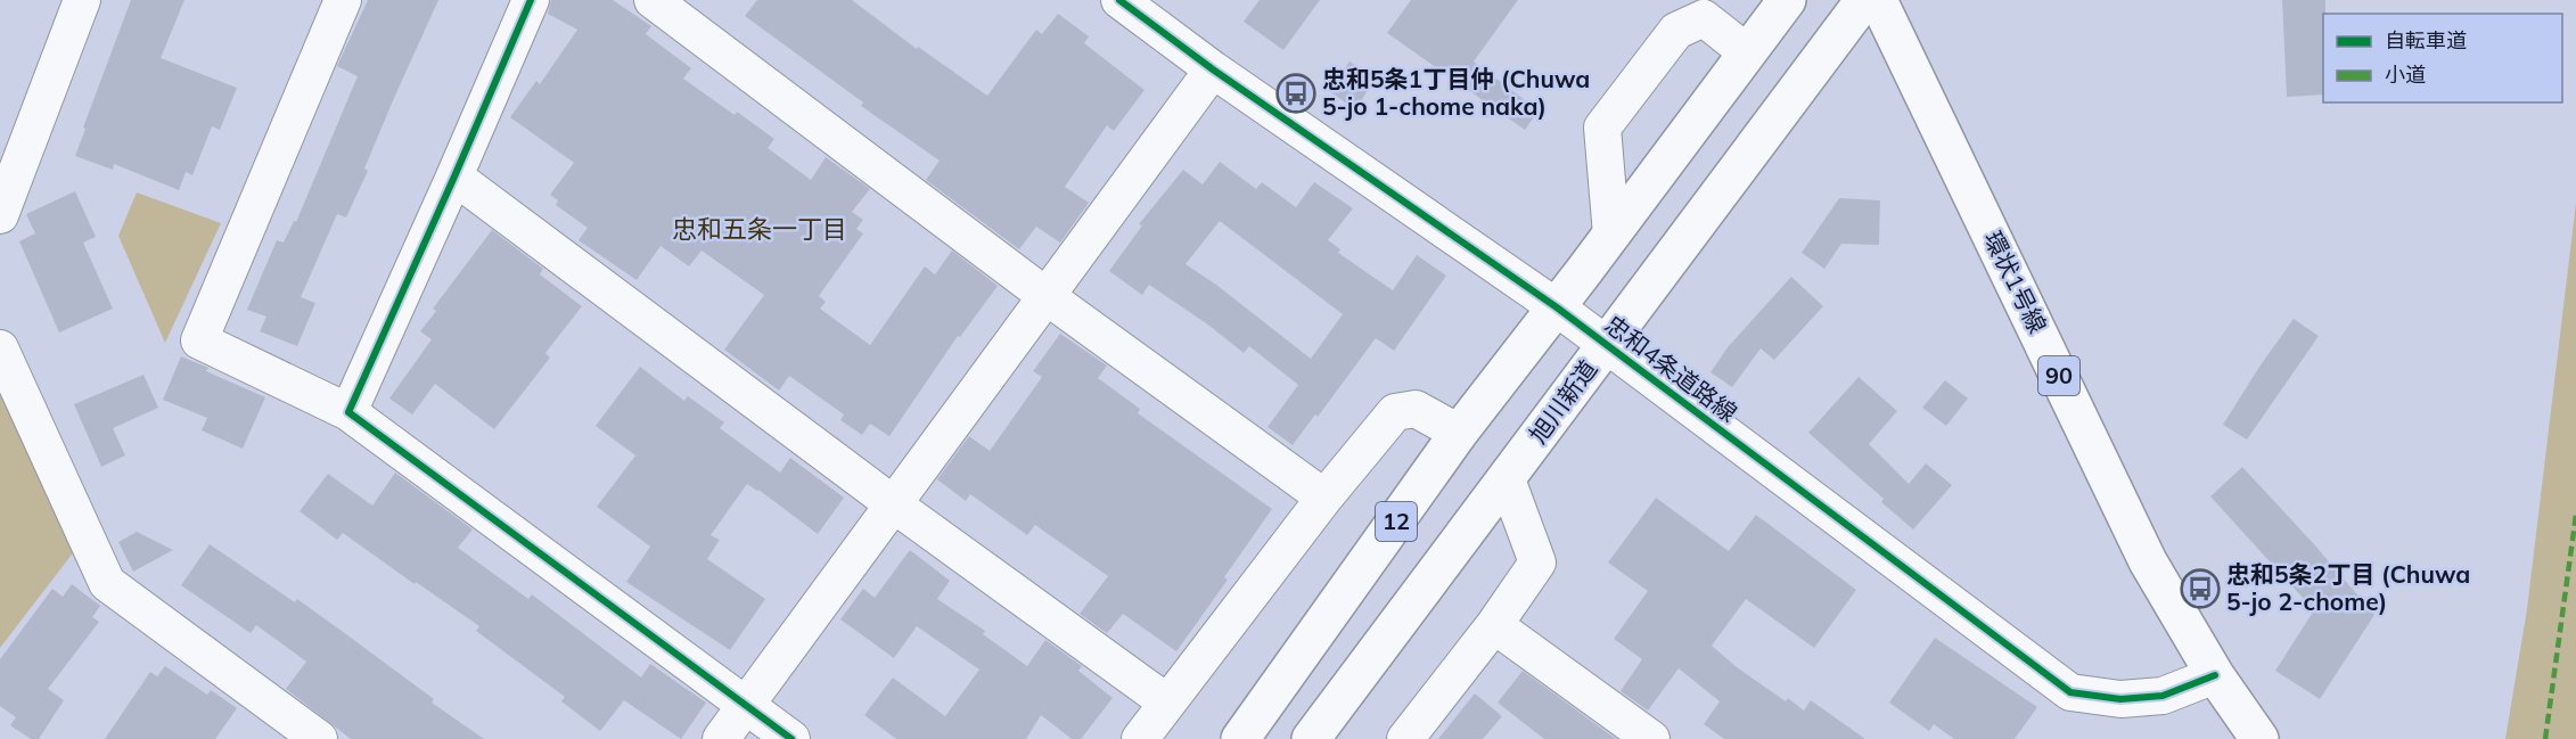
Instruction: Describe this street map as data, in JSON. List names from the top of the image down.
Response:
{
  "streets": {
    "main road": [
      "環状1号線",
      "90",
      "旭川新道",
      "12"
    ],
    "street": ["忠和4条道路線"]
  },
  "crossings": [
    ["環状1号線", "忠和4条道路線"],
    ["忠和4条道路線", "旭川新道"],
    ["忠和4条道路線", "12"]
  ],
  "districts": ["忠和五条一丁目"],
  "places": {
    "bus stop": ["忠和5条1丁目仲 (Chuwa 5-jo 1-chome naka)", "忠和5条2丁目 (Chuwa 5-jo 2-chome)"]
  },
  "legend": ["自転車道", "小道"]
}
